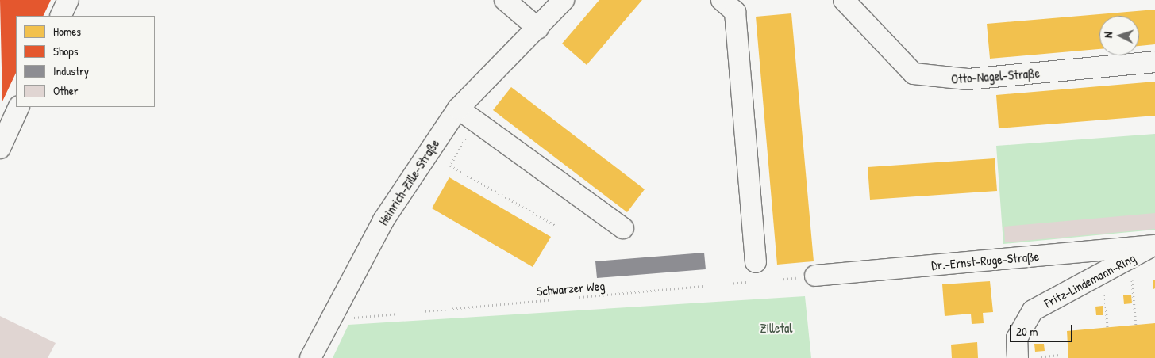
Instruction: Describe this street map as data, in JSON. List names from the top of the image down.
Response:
{
  "streets": {
    "street": [
      "Otto-Nagel-Straße",
      "Heinrich-Zille-Straße",
      "Dr.-Ernst-Ruge-Straße",
      "Fritz-Lindemann-Ring"
    ],
    "path": ["Schwarzer Weg"]
  },
  "crossings": [
    ["Heinrich-Zille-Straße", "Schwarzer Weg"],
    ["Dr.-Ernst-Ruge-Straße", "Fritz-Lindemann-Ring"],
    ["Dr.-Ernst-Ruge-Straße", "Schwarzer Weg"]
  ],
  "parks": ["Zilletal"],
  "legend": [
    "Homes",
    "Shops",
    "Industry",
    "Other"
  ],
  "scale_bar": "20 m",
  "north": "left"
}
